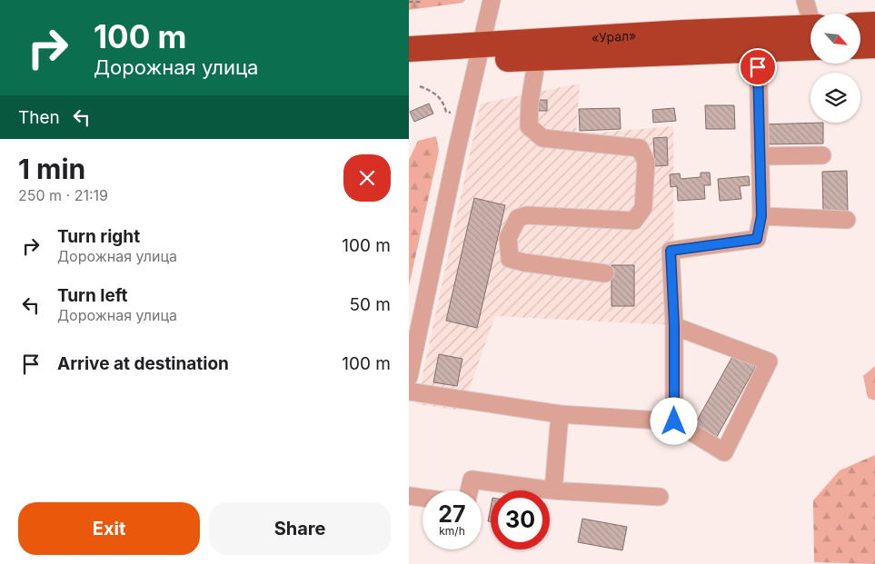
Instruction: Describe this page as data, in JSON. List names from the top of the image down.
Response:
{
  "streets": {
    "highway": ["«Урал»"]
  },
  "north": "bottom right",
  "page": {
    "turn": ["100 m", "Дорожная улица"],
    "then": "Then",
    "heading": ["1 min", "250 m · 21:19"],
    "list": [
      {
        "name": "Turn right",
        "note": "Дорожная улица",
        "value": "100 m"
      },
      {
        "name": "Turn left",
        "note": "Дорожная улица",
        "value": "50 m"
      },
      {
        "name": "Arrive at destination",
        "value": "100 m"
      }
    ],
    "speed": "27 km/h",
    "limit": "30",
    "buttons": ["Exit", "Share"]
  }
}
